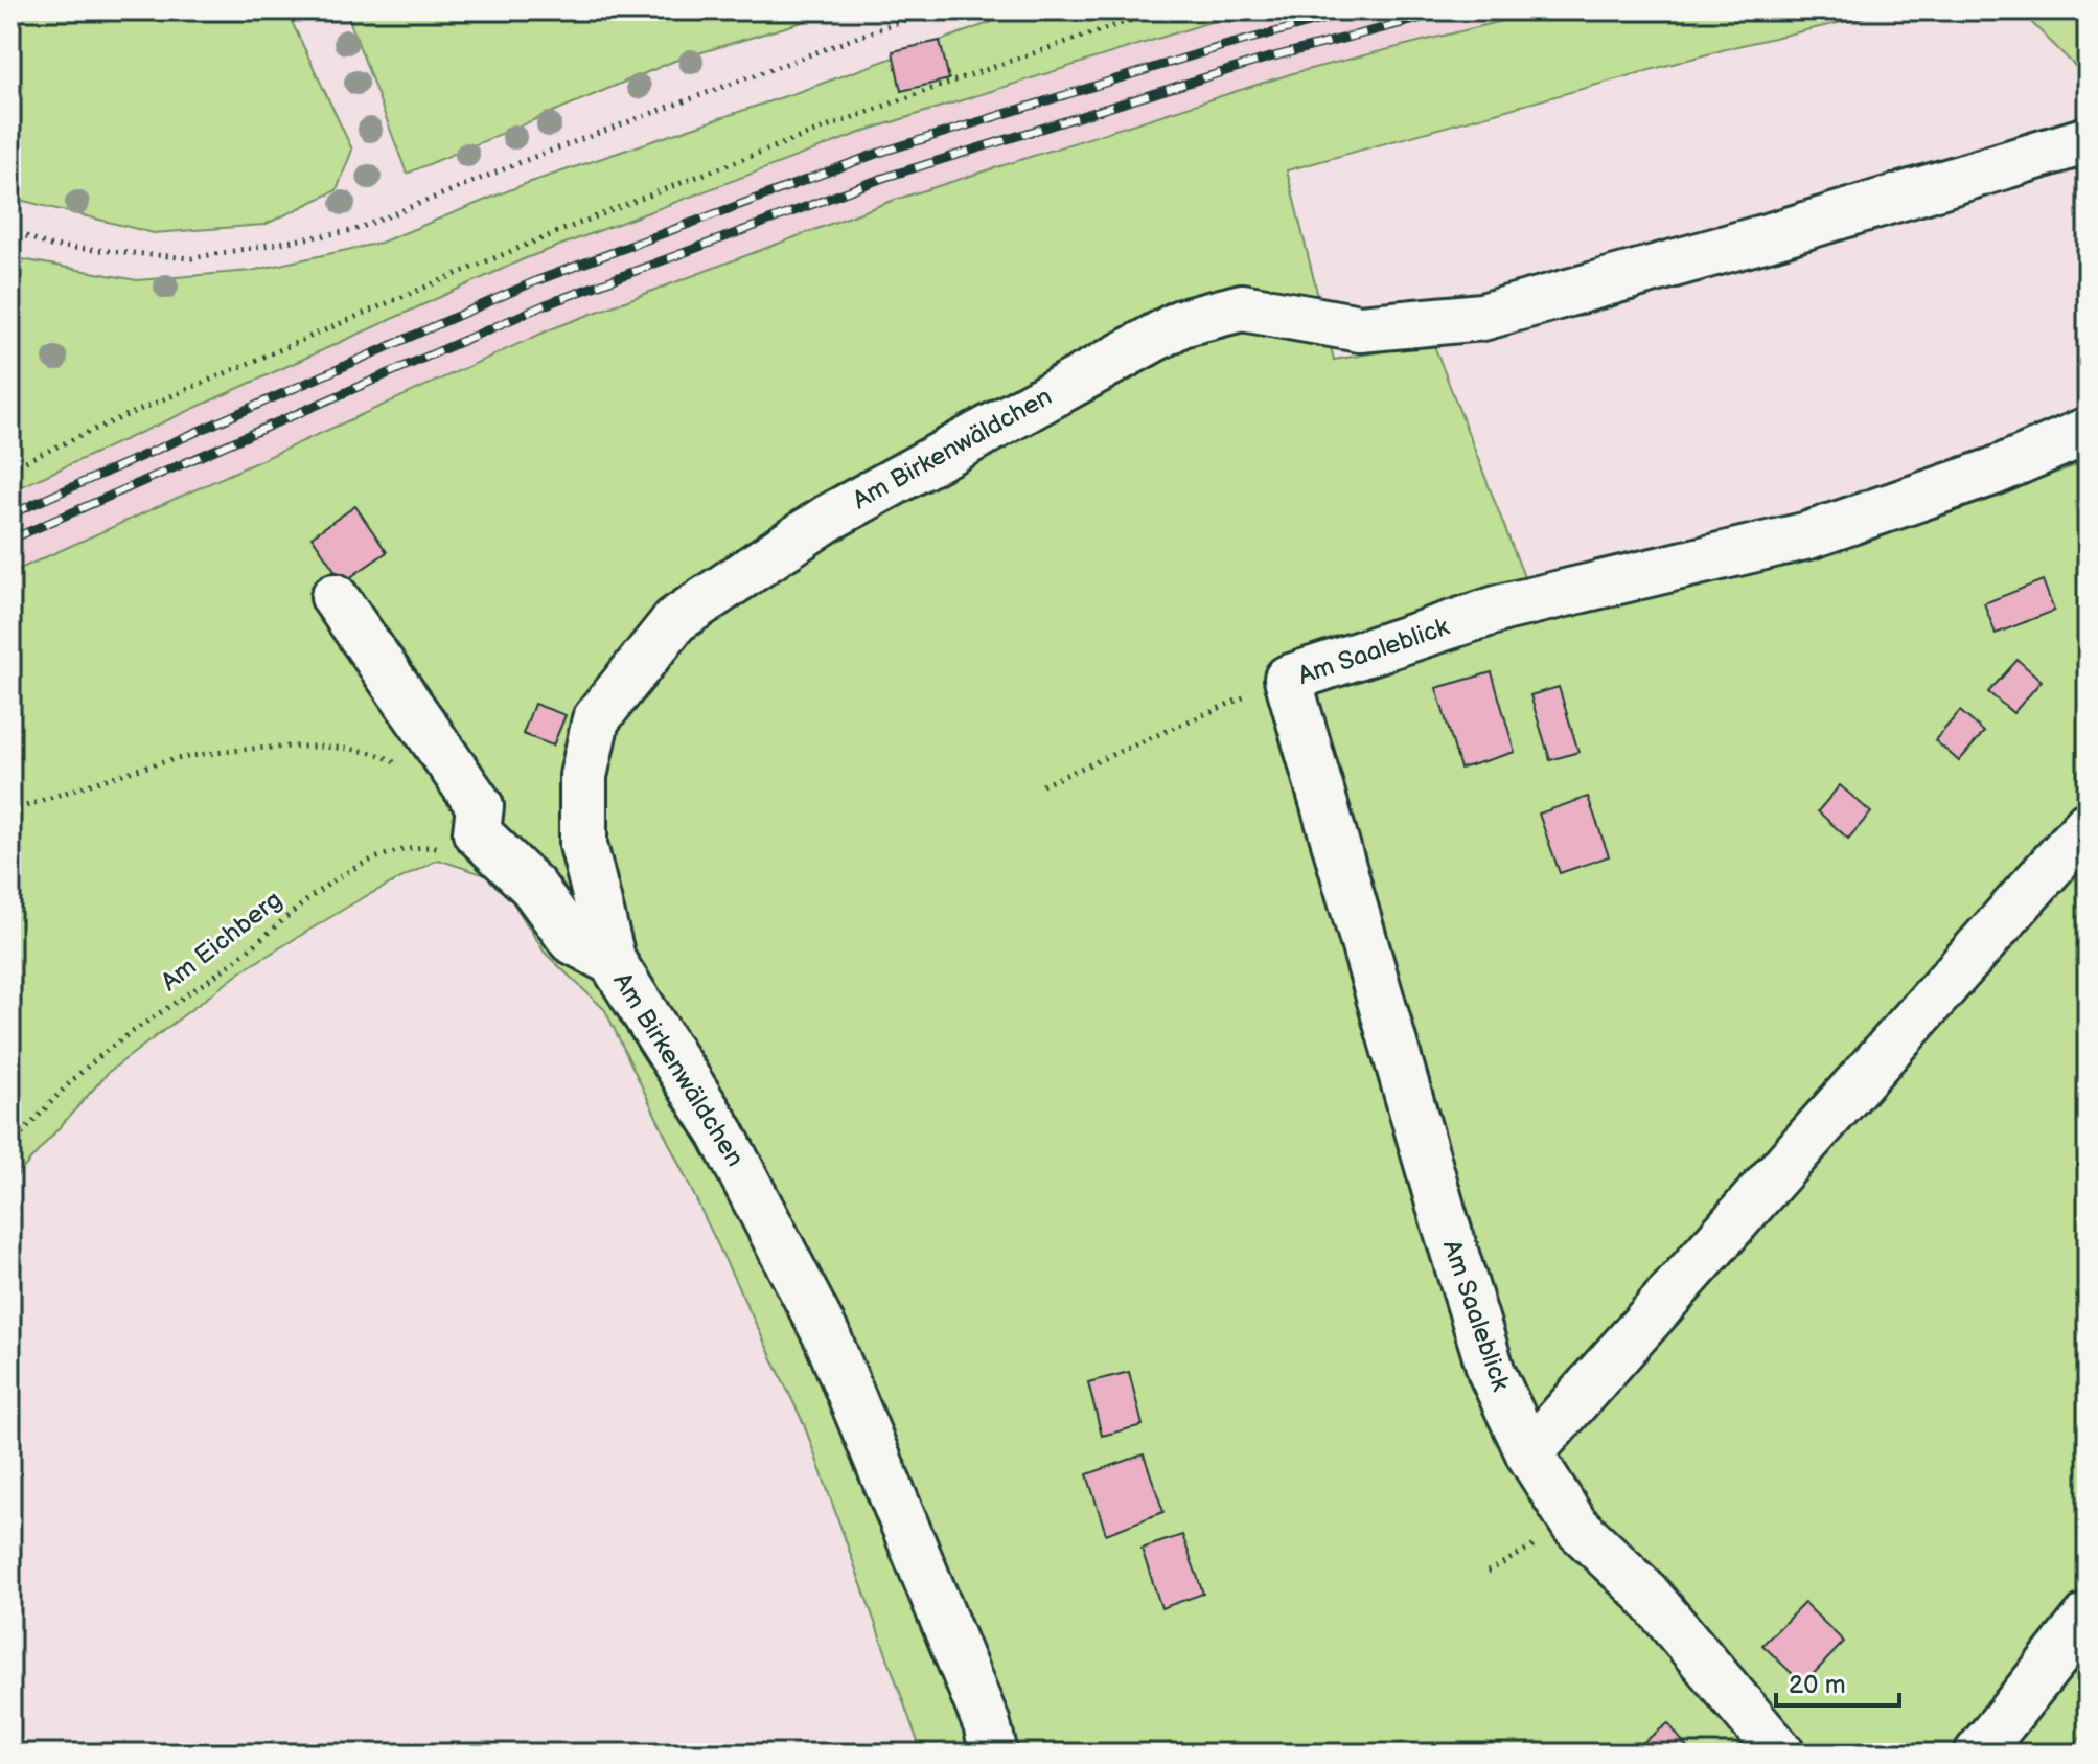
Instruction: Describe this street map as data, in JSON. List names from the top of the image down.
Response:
{
  "streets": {
    "street": ["Am Birkenwäldchen", "Am Saaleblick"],
    "path": ["Am Eichberg"]
  },
  "scale_bar": "20 m"
}
